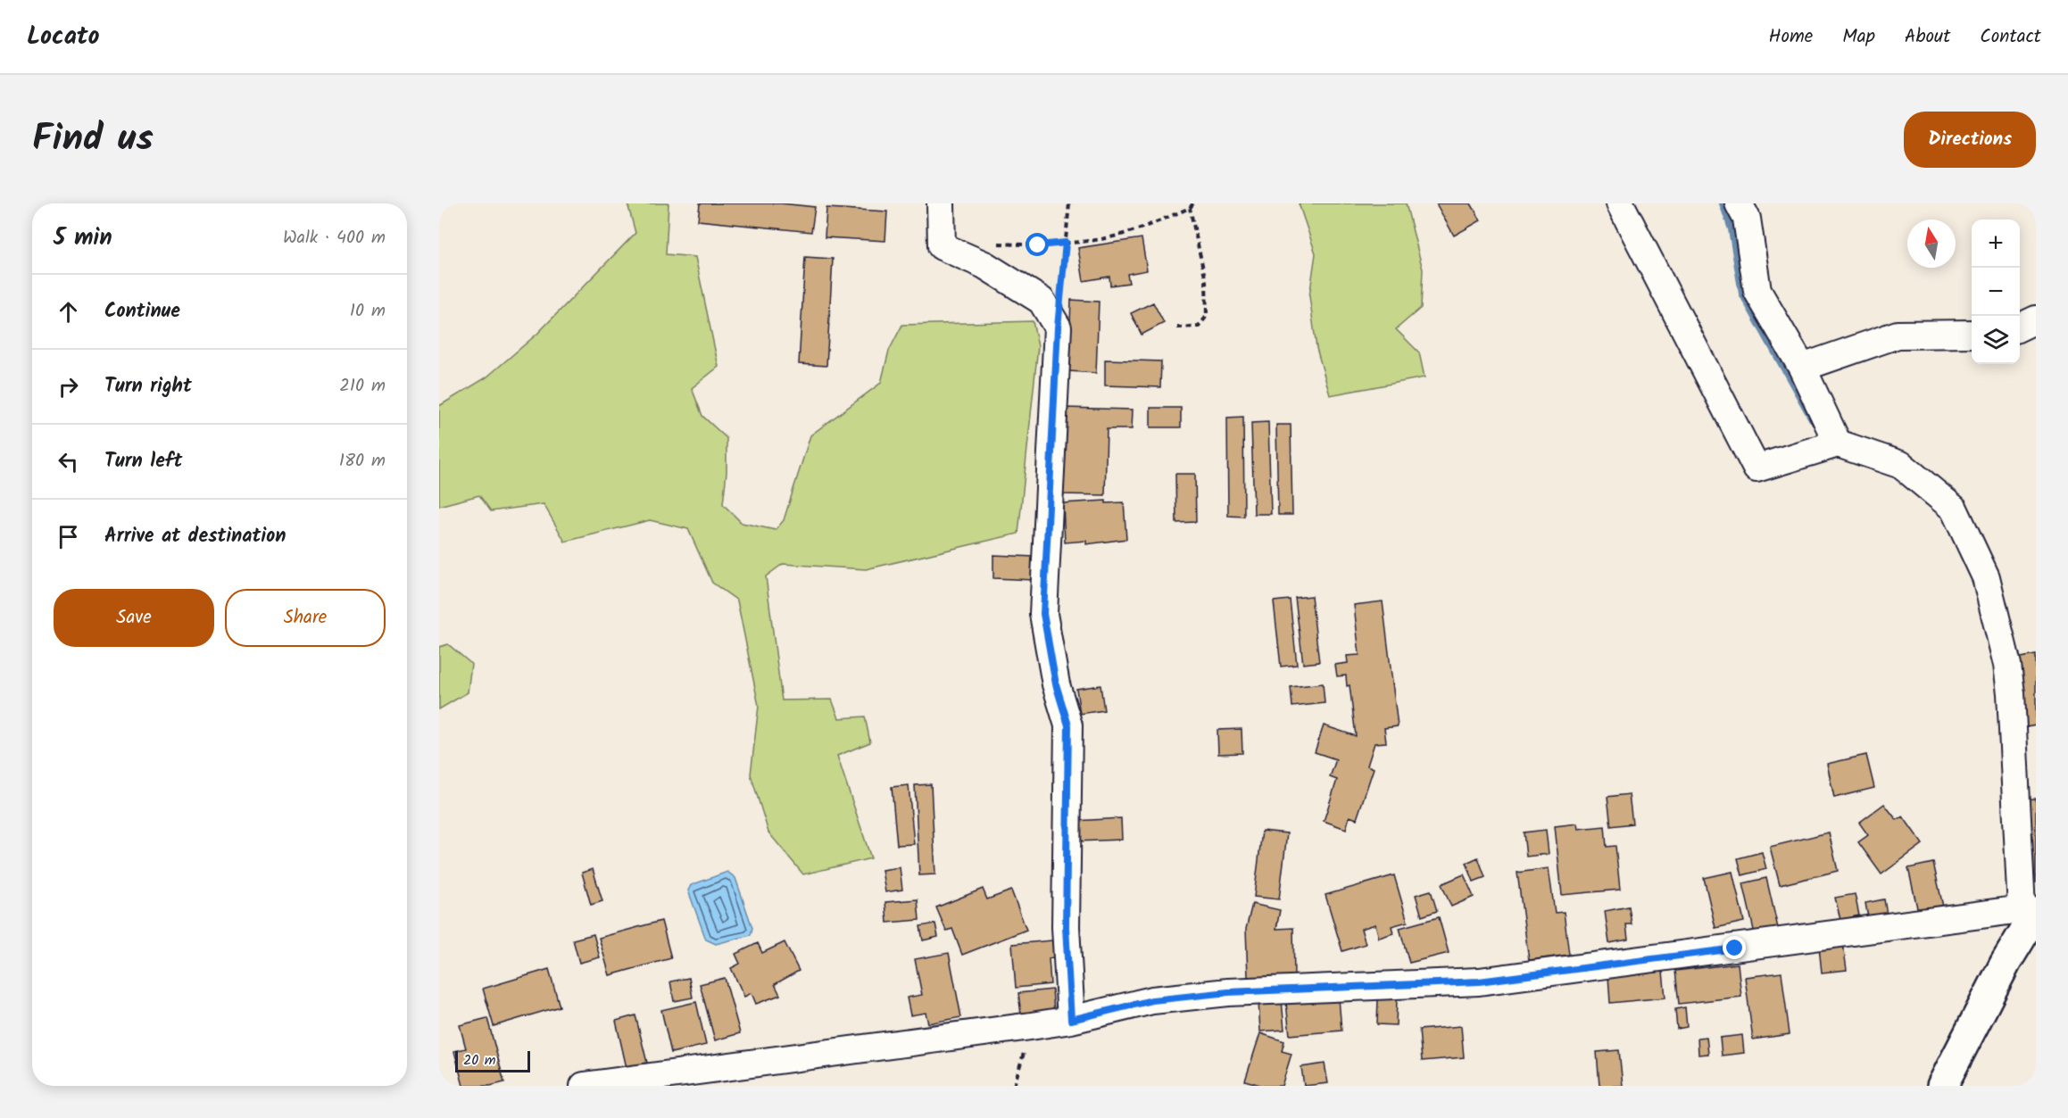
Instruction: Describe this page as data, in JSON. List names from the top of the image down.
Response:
{
  "scale_bar": "20 m",
  "north": "top",
  "page": {
    "header": "Locato",
    "nav": [
      "Home",
      "Map",
      "About",
      "Contact"
    ],
    "title": "Find us",
    "buttons": [
      "Directions",
      ["Save", "Share"]
    ],
    "heading": ["5 min", "Walk · 400 m"],
    "map_buttons": ["+", "−"],
    "list": [
      ["Continue", "10 m"],
      ["Turn right", "210 m"],
      ["Turn left", "180 m"],
      "Arrive at destination"
    ],
    "scale": "20 m"
  }
}
